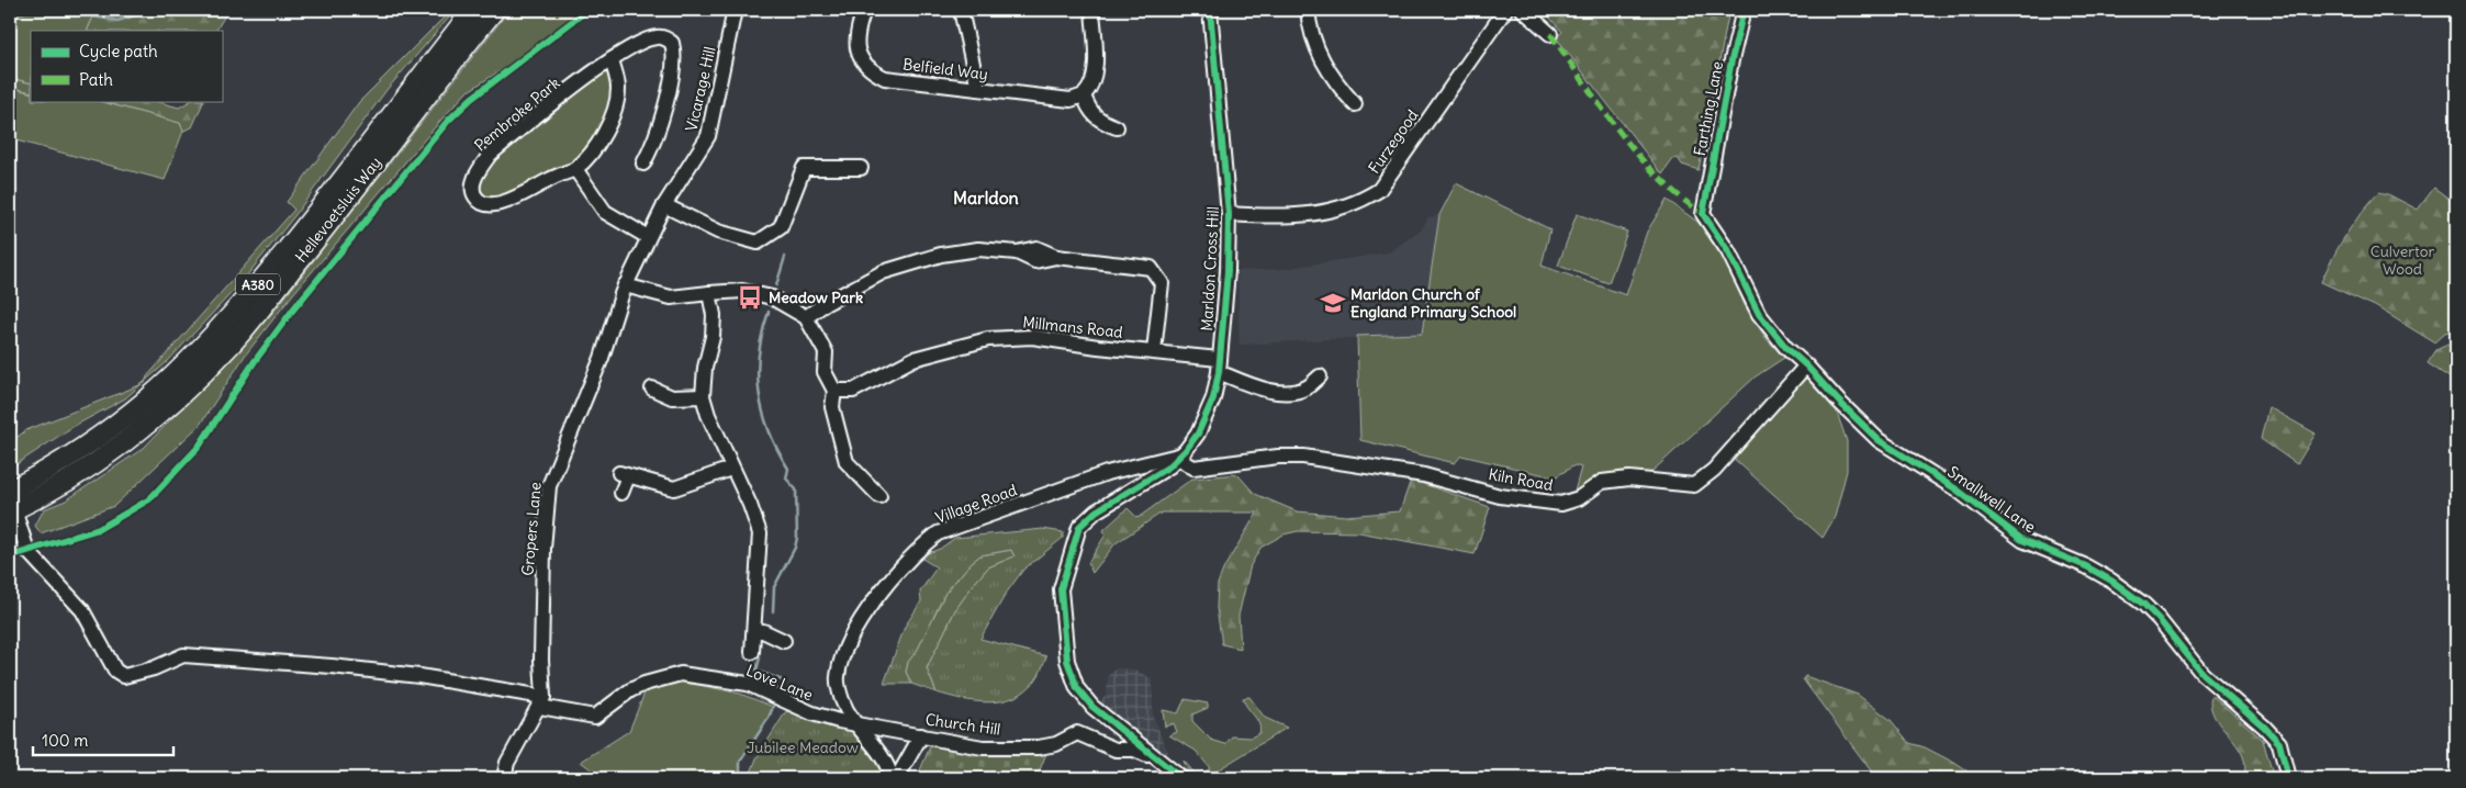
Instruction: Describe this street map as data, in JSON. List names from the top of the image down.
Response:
{
  "streets": {
    "highway": ["Hellevoetsluis Way", "A380"],
    "street": [
      "Belfield Way",
      "Vicarage Hill",
      "Farthing Lane",
      "Pembroke Park",
      "Furzegood",
      "Marldon Cross Hill",
      "Millmans Road",
      "Kiln Road",
      "Smallwell Lane",
      "Village Road",
      "Gropers Lane",
      "Love Lane",
      "Church Hill"
    ]
  },
  "crossings": [
    ["Vicarage Hill", "Gropers Lane"],
    ["Farthing Lane", "Smallwell Lane"],
    ["Furzegood", "Marldon Cross Hill"],
    ["Hellevoetsluis Way", "Love Lane"],
    ["Marldon Cross Hill", "Millmans Road"],
    ["Marldon Cross Hill", "Kiln Road"],
    ["Marldon Cross Hill", "Village Road"],
    ["Marldon Cross Hill", "Church Hill"],
    ["Kiln Road", "Smallwell Lane"],
    ["Kiln Road", "Village Road"],
    ["Village Road", "Love Lane"],
    ["Village Road", "Church Hill"],
    ["Gropers Lane", "Love Lane"],
    ["Love Lane", "Church Hill"]
  ],
  "districts": ["Marldon"],
  "parks": ["Culvertor Wood", "Jubilee Meadow"],
  "places": {
    "bus stop": ["Meadow Park"],
    "school or university": ["Marldon Church of England Primary School"]
  },
  "legend": ["Cycle path", "Path"],
  "scale_bar": "100 m"
}
